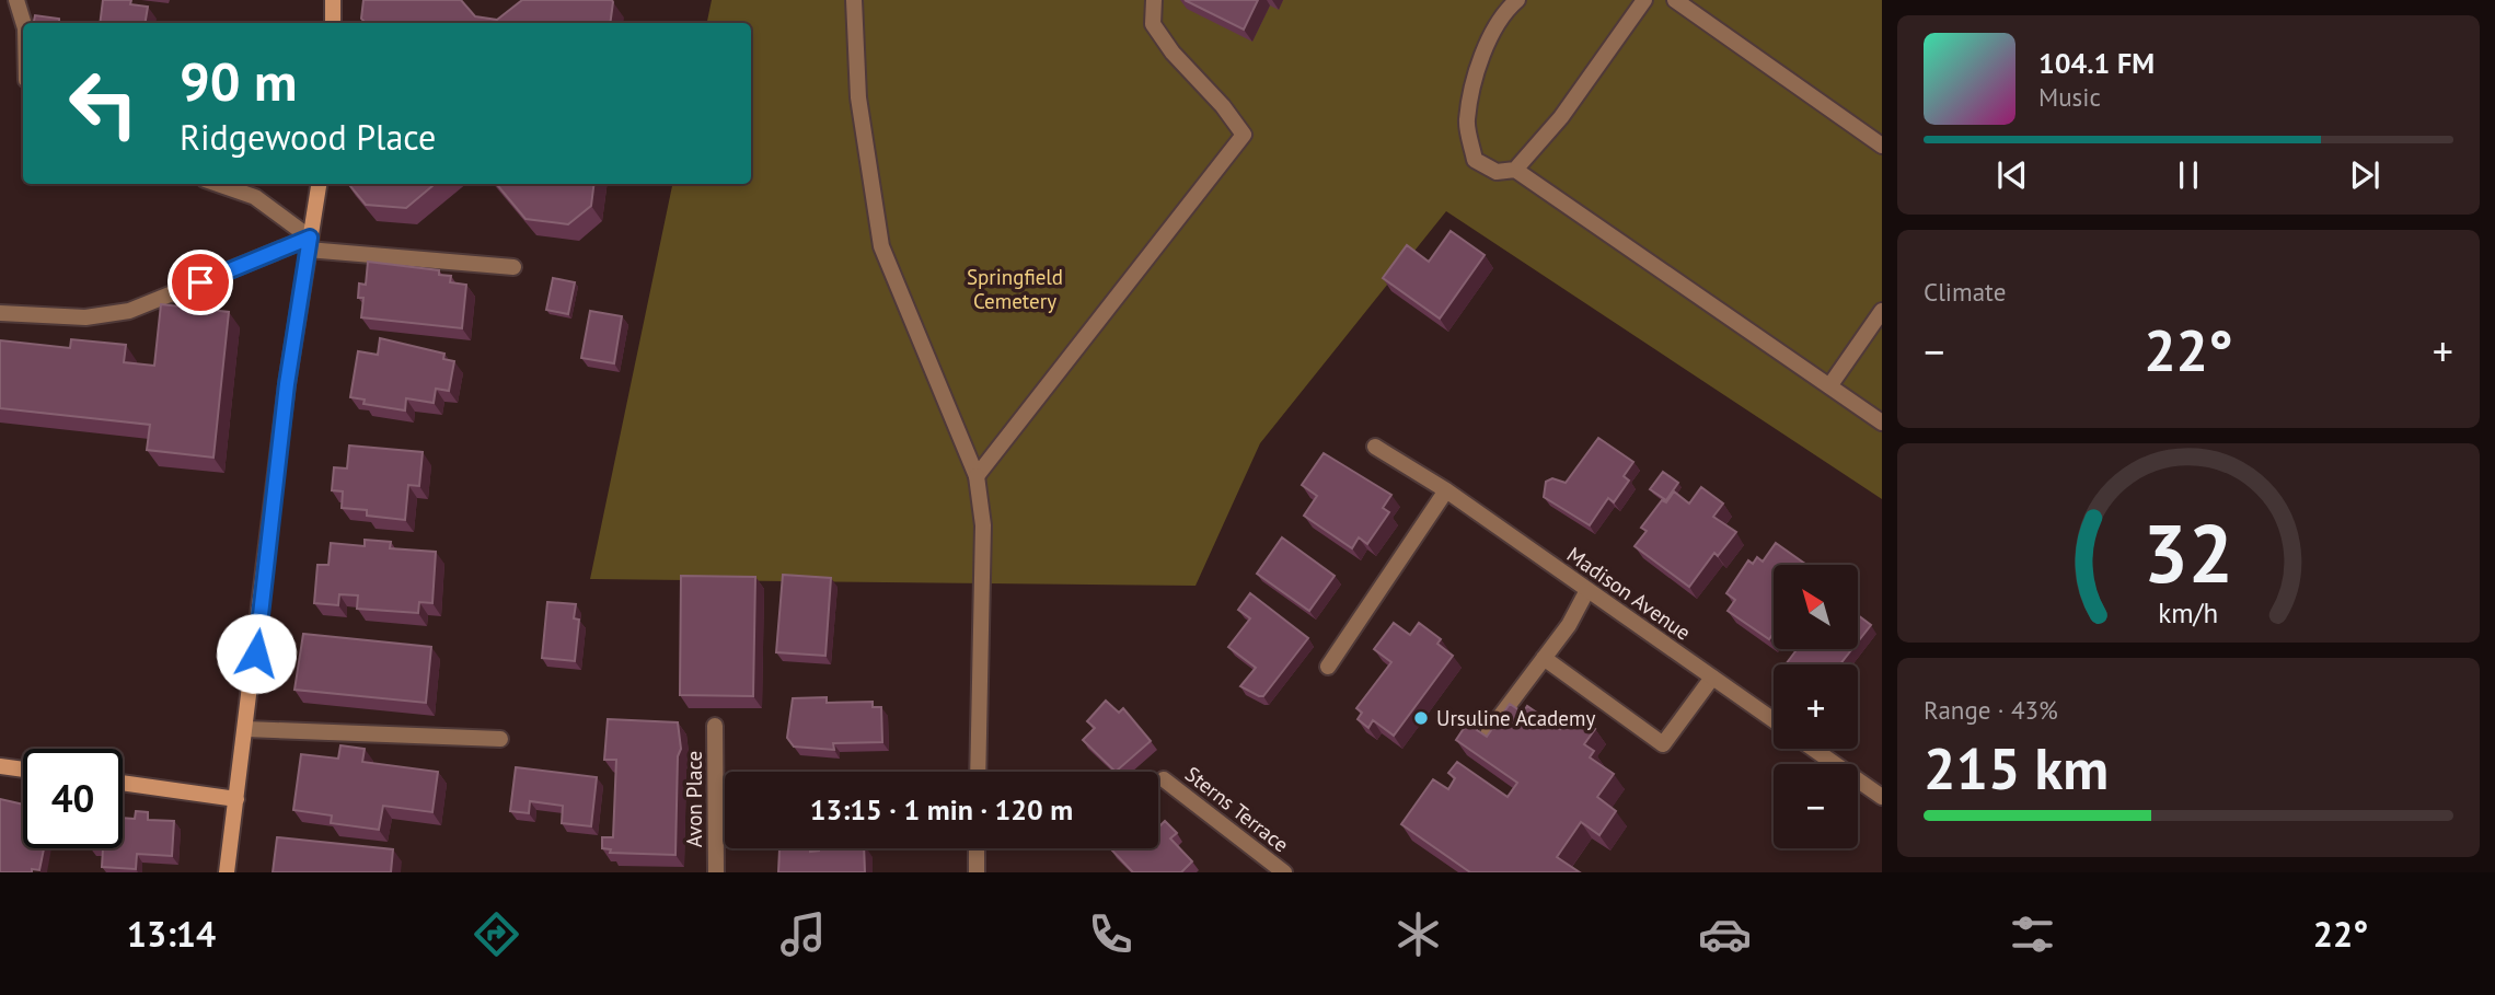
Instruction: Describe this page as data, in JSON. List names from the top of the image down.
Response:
{
  "streets": {
    "street": ["Madison Avenue", "Avon Place", "Sterns Terrace"]
  },
  "parks": ["Springfield Cemetery"],
  "places": ["Ursuline Academy"],
  "north": "top left",
  "page": {
    "turn": ["90 m", "Ridgewood Place"],
    "song": ["104.1 FM", "Music"],
    "tile": [
      "Climate",
      ["Range · 43%", "215 km"]
    ],
    "heat": ["−", "22°", "+"],
    "map_buttons": ["+", "−"],
    "limit": "40",
    "trip": "13:15 · 1 min · 120 m",
    "tabs": ["13:14", "22°"],
    "gauge": ["32", "km/h"]
  }
}
